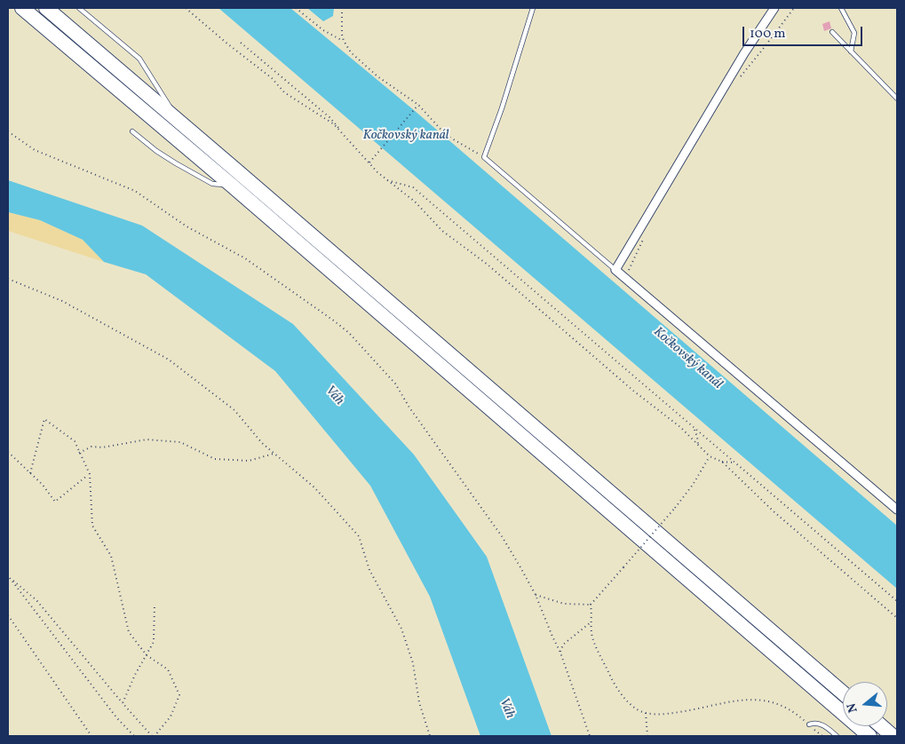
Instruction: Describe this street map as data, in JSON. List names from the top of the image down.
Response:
{
  "water": ["Kočkovský kanál", "Váh"],
  "scale_bar": "100 m",
  "north": "left"
}
